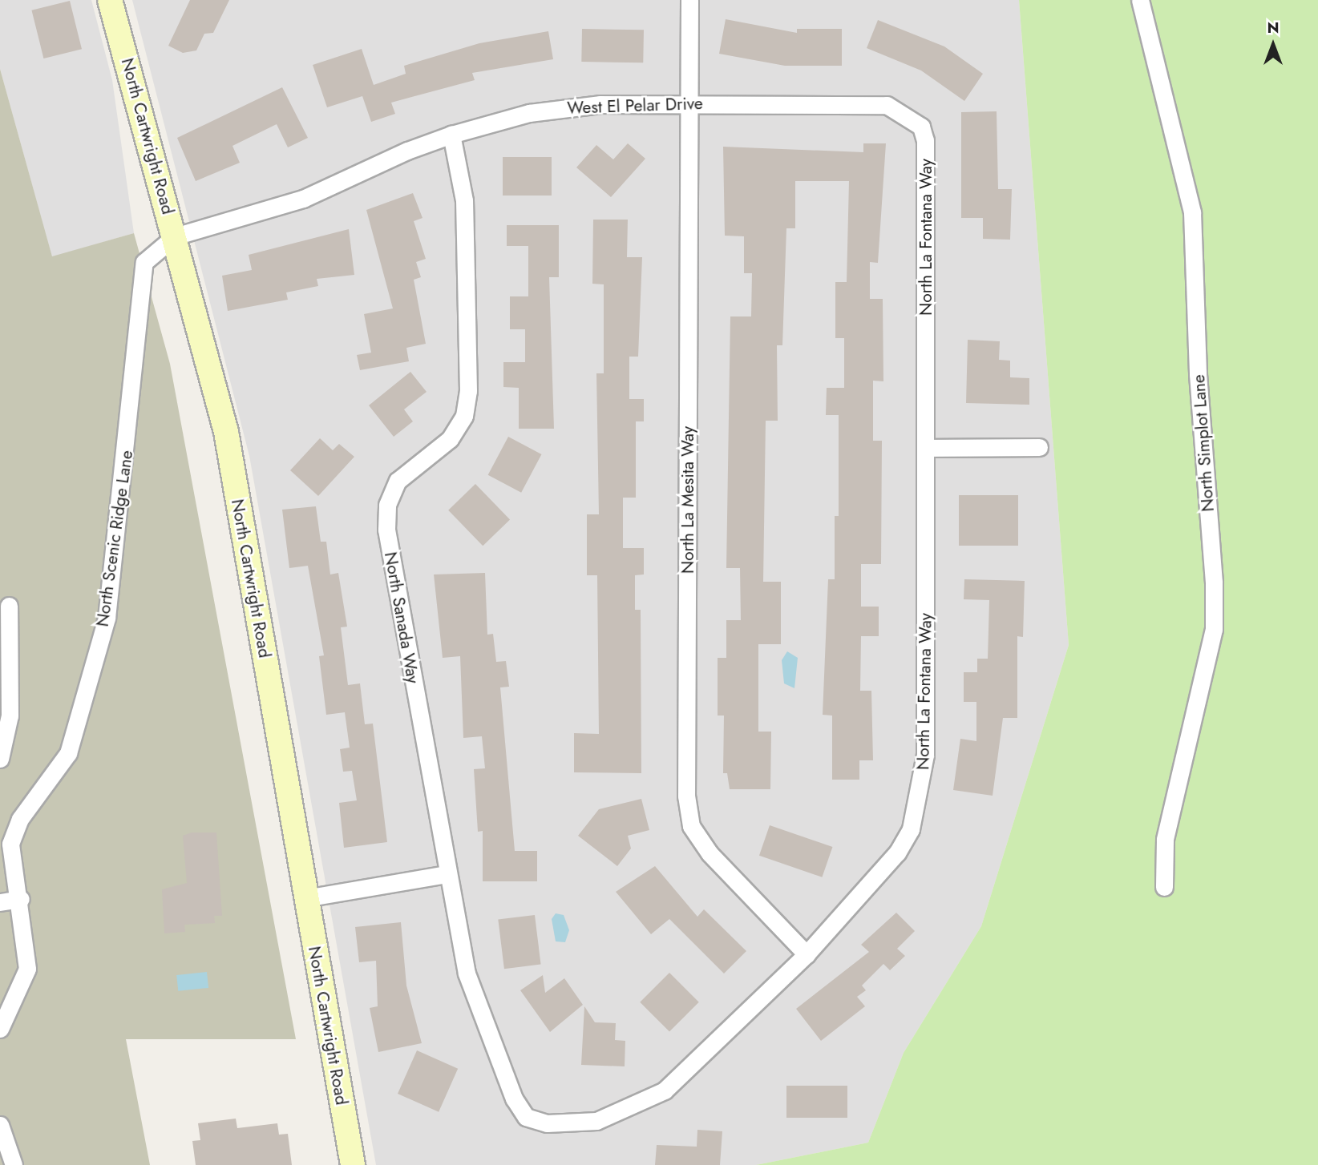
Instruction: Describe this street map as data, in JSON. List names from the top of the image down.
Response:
{
  "streets": {
    "street": [
      "West El Pelar Drive",
      "North Cartwright Road",
      "North La Fontana Way",
      "North Simplot Lane",
      "North La Mesita Way",
      "North Scenic Ridge Lane",
      "North Sanada Way"
    ]
  },
  "crossings": [
    ["West El Pelar Drive", "North Cartwright Road"],
    ["West El Pelar Drive", "North La Fontana Way"],
    ["West El Pelar Drive", "North La Mesita Way"],
    ["West El Pelar Drive", "North Scenic Ridge Lane"],
    ["West El Pelar Drive", "North Sanada Way"],
    ["North Cartwright Road", "North Scenic Ridge Lane"],
    ["North La Fontana Way", "North La Mesita Way"],
    ["North La Fontana Way", "North Sanada Way"]
  ],
  "north": "top"
}
